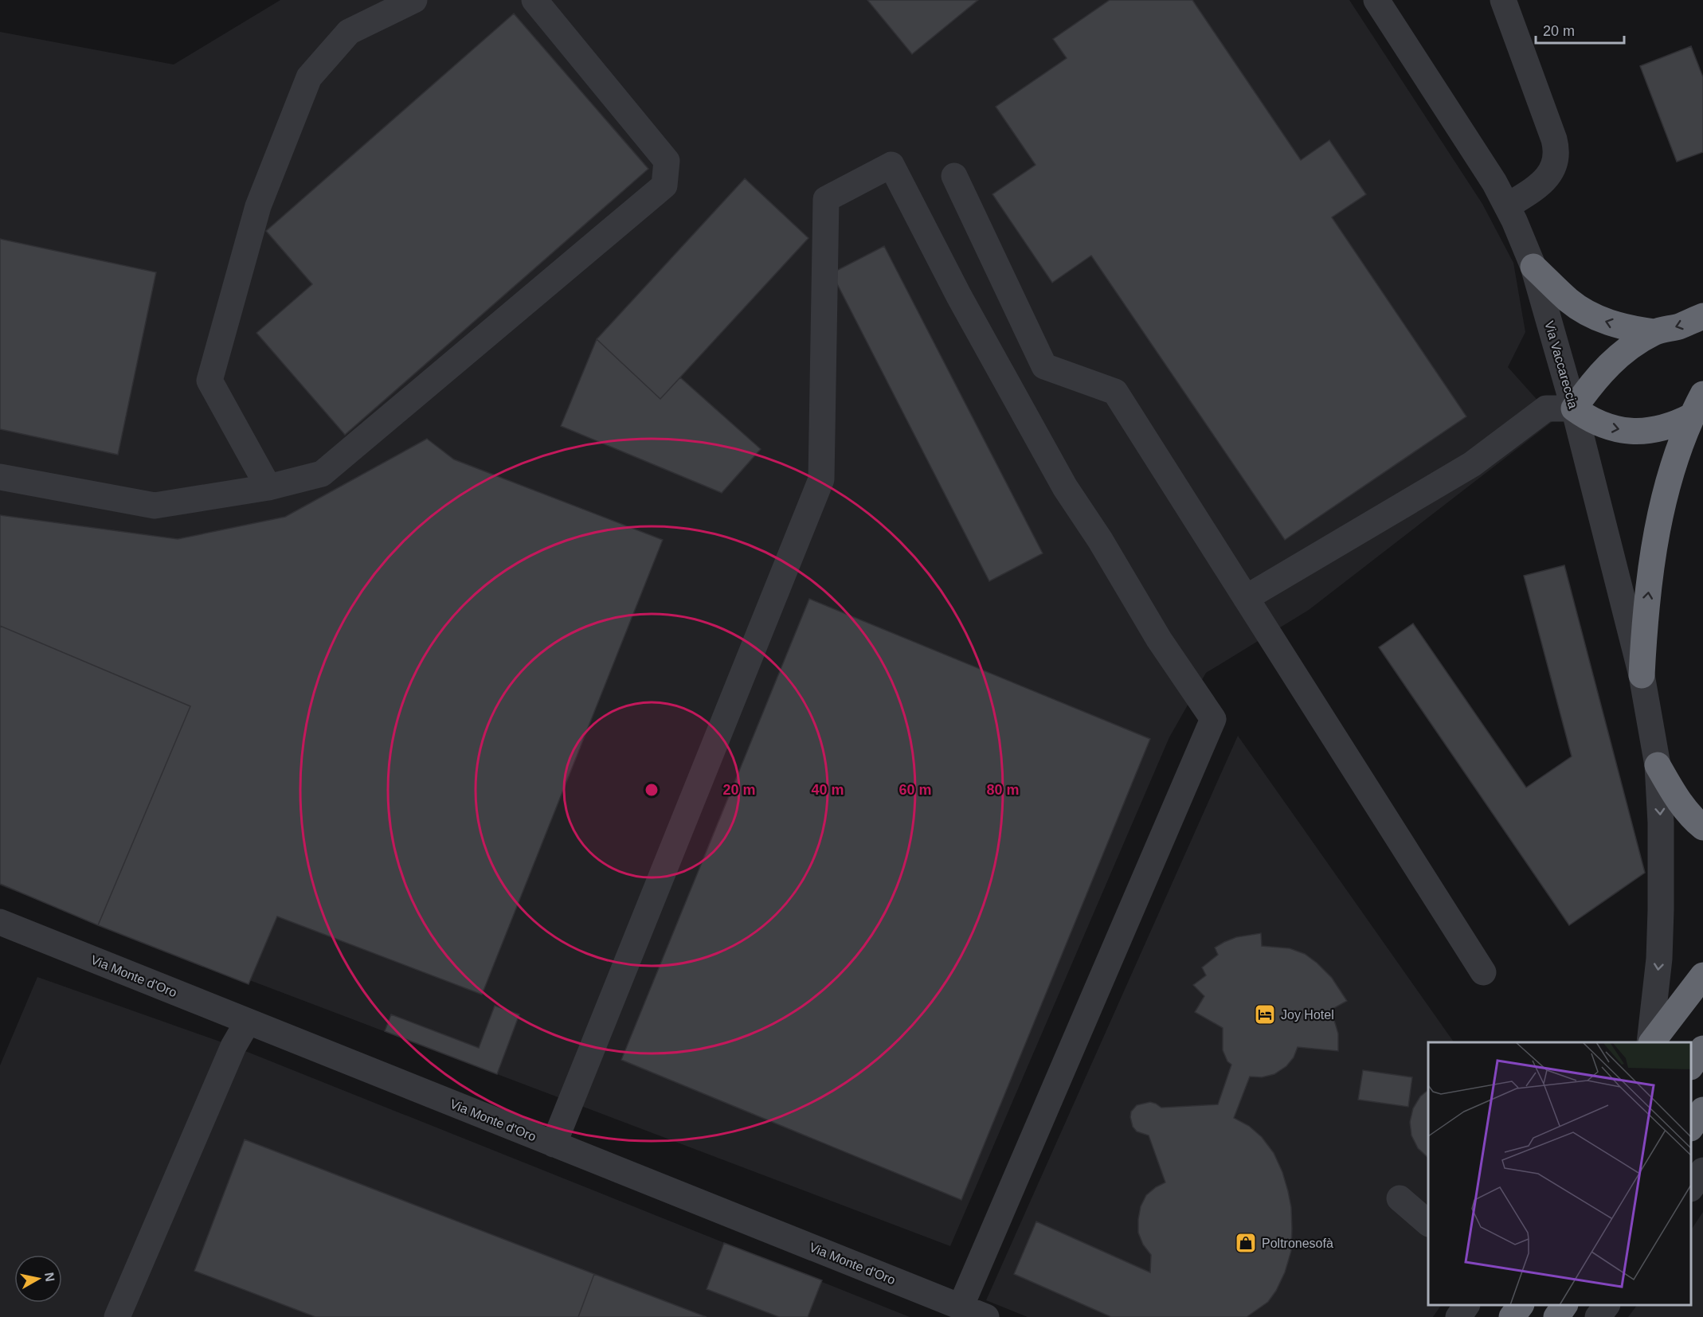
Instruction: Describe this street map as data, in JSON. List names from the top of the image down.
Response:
{
  "streets": {
    "street": ["Via Vaccareccia", "Via Monte d'Oro"]
  },
  "places": {
    "hotel": ["Joy Hotel"],
    "shop": ["Poltronesofà"]
  },
  "scale_bar": "20 m",
  "north": "right",
  "rings": [
    "20 m",
    "40 m",
    "60 m",
    "80 m"
  ]
}
